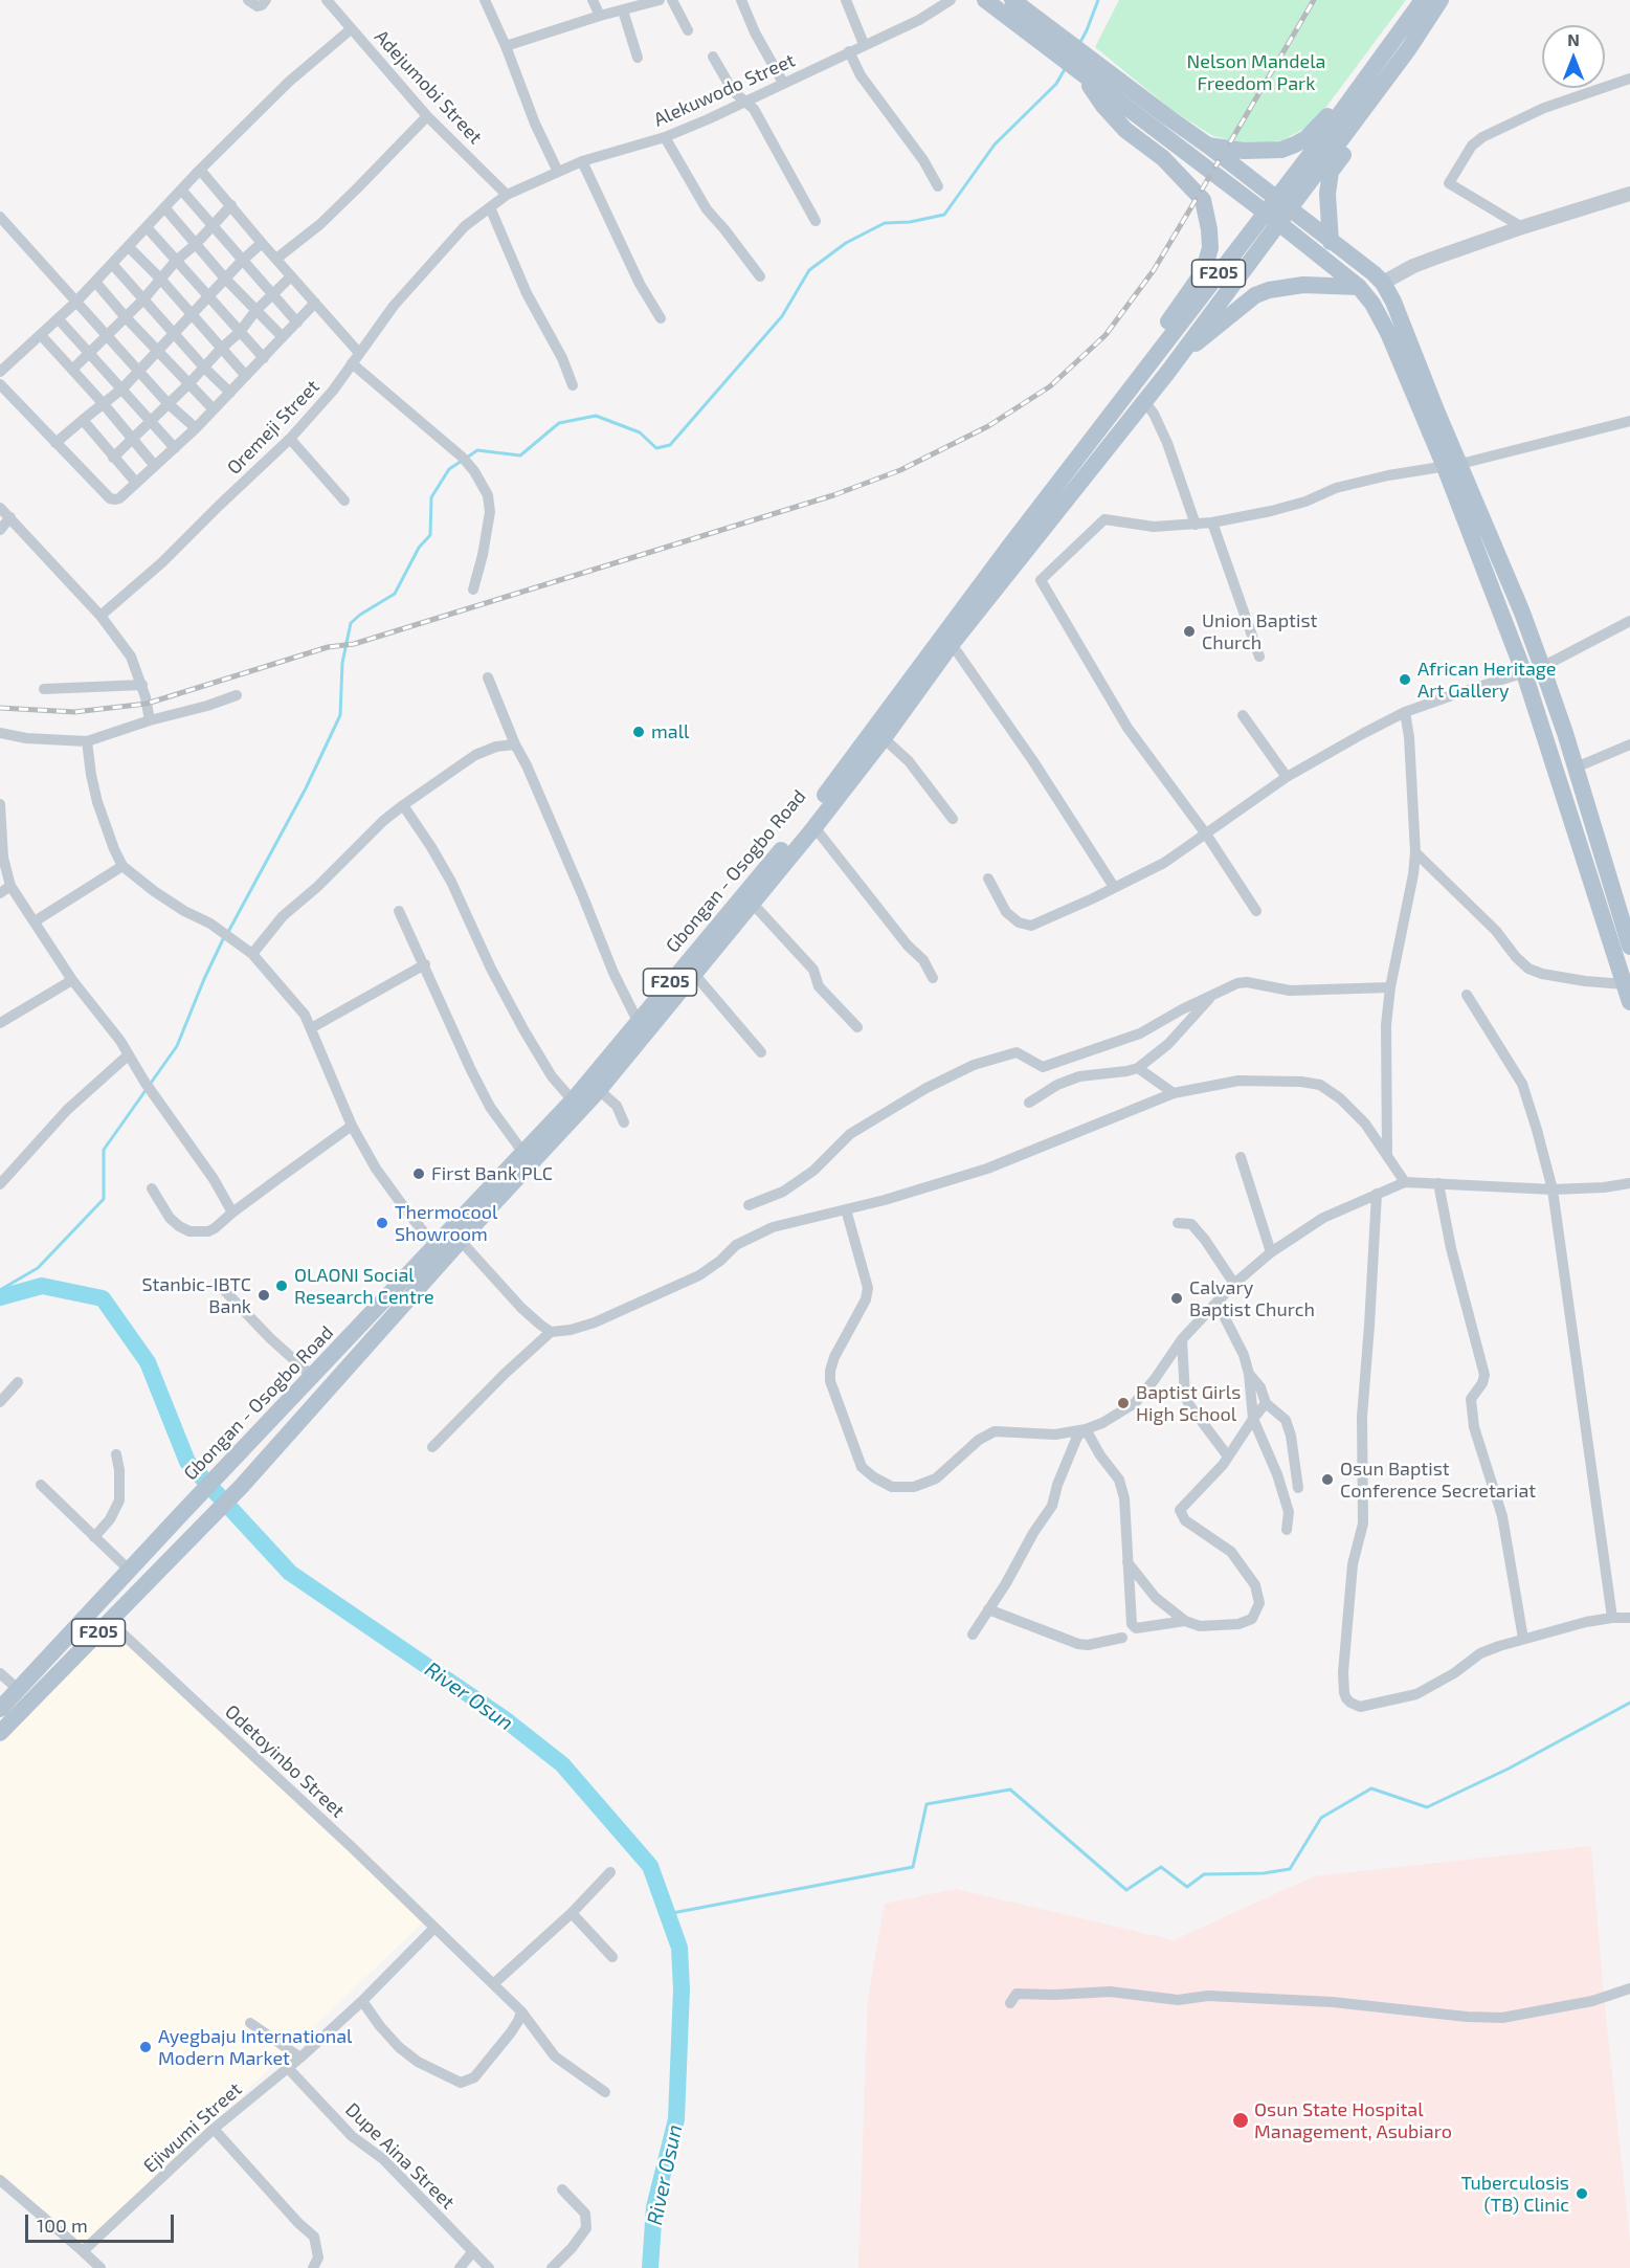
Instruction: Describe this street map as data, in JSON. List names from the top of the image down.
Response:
{
  "streets": {
    "main road": ["F205", "Gbongan - Osogbo Road"],
    "street": [
      "Adejumobi Street",
      "Alekuwodo Street",
      "Oremeji Street",
      "Odetoyinbo Street",
      "Ejiwumi Street",
      "Dupe Aina Street"
    ]
  },
  "crossings": [
    ["Adejumobi Street", "Alekuwodo Street"],
    ["Adejumobi Street", "Oremeji Street"],
    ["Alekuwodo Street", "Oremeji Street"],
    ["F205", "Gbongan - Osogbo Road"],
    ["Gbongan - Osogbo Road", "Odetoyinbo Street"],
    ["Odetoyinbo Street", "Ejiwumi Street"],
    ["Ejiwumi Street", "Dupe Aina Street"]
  ],
  "water": ["River Osun"],
  "parks": ["Nelson Mandela Freedom Park"],
  "places": [
    "Union Baptist Church",
    "African Heritage Art Gallery",
    "mall",
    "First Bank PLC",
    "Thermocool Showroom",
    "OLAONI Social Research Centre",
    "Stanbic-IBTC Bank",
    "Calvary Baptist Church",
    "Baptist Girls High School",
    "Osun Baptist Conference Secretariat",
    "Ayegbaju International Modern Market",
    "Osun State Hospital Management, Asubiaro",
    "Tuberculosis (TB) Clinic"
  ],
  "scale_bar": "100 m",
  "north": "top"
}
